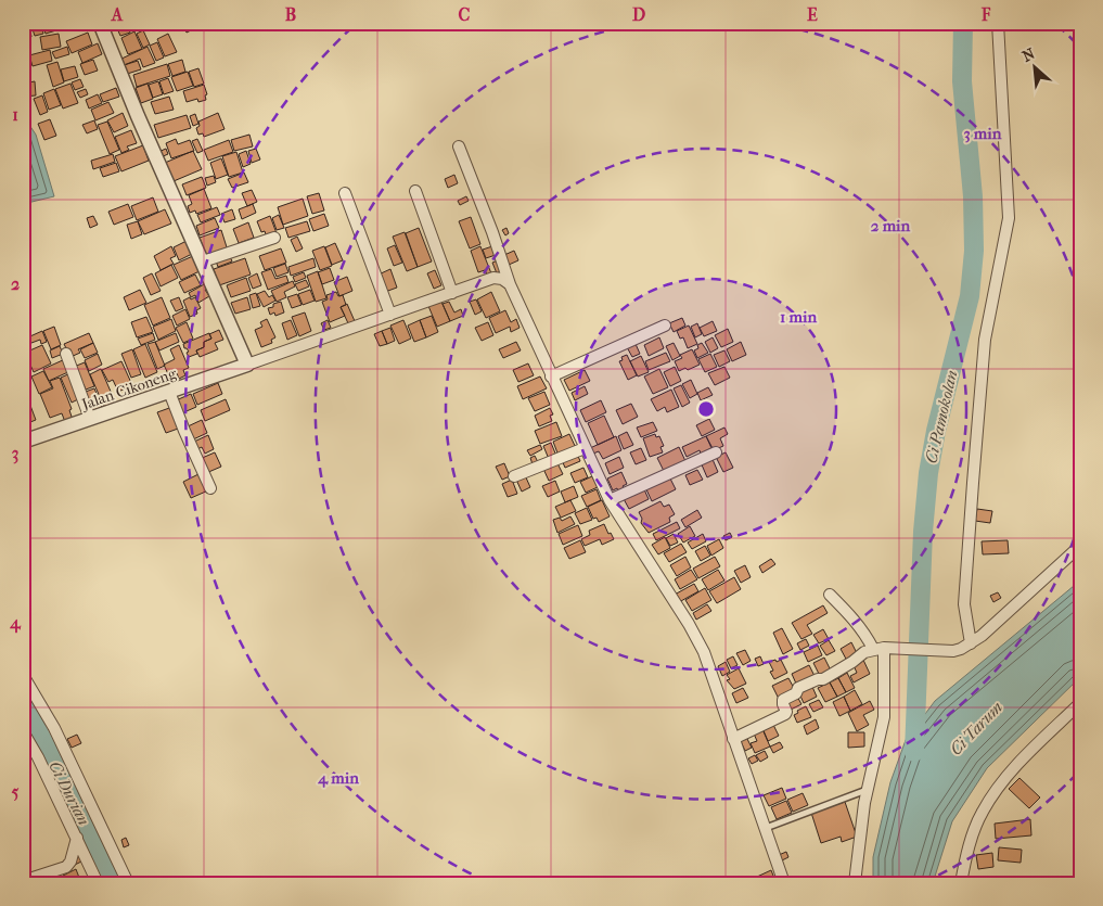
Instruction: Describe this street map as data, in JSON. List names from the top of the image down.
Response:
{
  "streets": {
    "street": ["Jalan Cikoneng"]
  },
  "water": ["Ci Pamokolan", "Ci Tarum", "Ci Durian"],
  "north": "top left",
  "grid": {
    "columns": [
      "A",
      "B",
      "C",
      "D",
      "E",
      "F"
    ],
    "rows": [
      "1",
      "2",
      "3",
      "4",
      "5"
    ]
  },
  "rings": [
    "3 min",
    "2 min",
    "1 min",
    "4 min"
  ]
}
